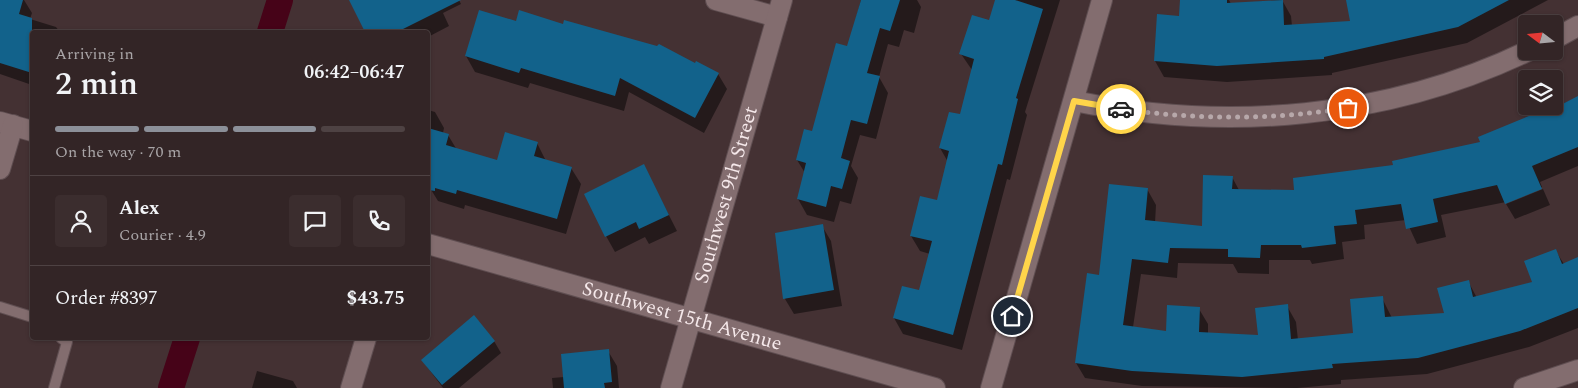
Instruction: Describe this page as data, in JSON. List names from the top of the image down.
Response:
{
  "streets": {
    "street": ["Southwest 9th Street", "Southwest 15th Avenue"]
  },
  "crossings": [
    ["Southwest 9th Street", "Southwest 15th Avenue"]
  ],
  "north": "left",
  "page": {
    "heading": ["2 min", "Arriving in", "06:42–06:47"],
    "panel": [
      "Alex",
      "Courier · 4.9",
      "Order #8397",
      "$43.75"
    ],
    "bar": "On the way · 70 m"
  }
}
